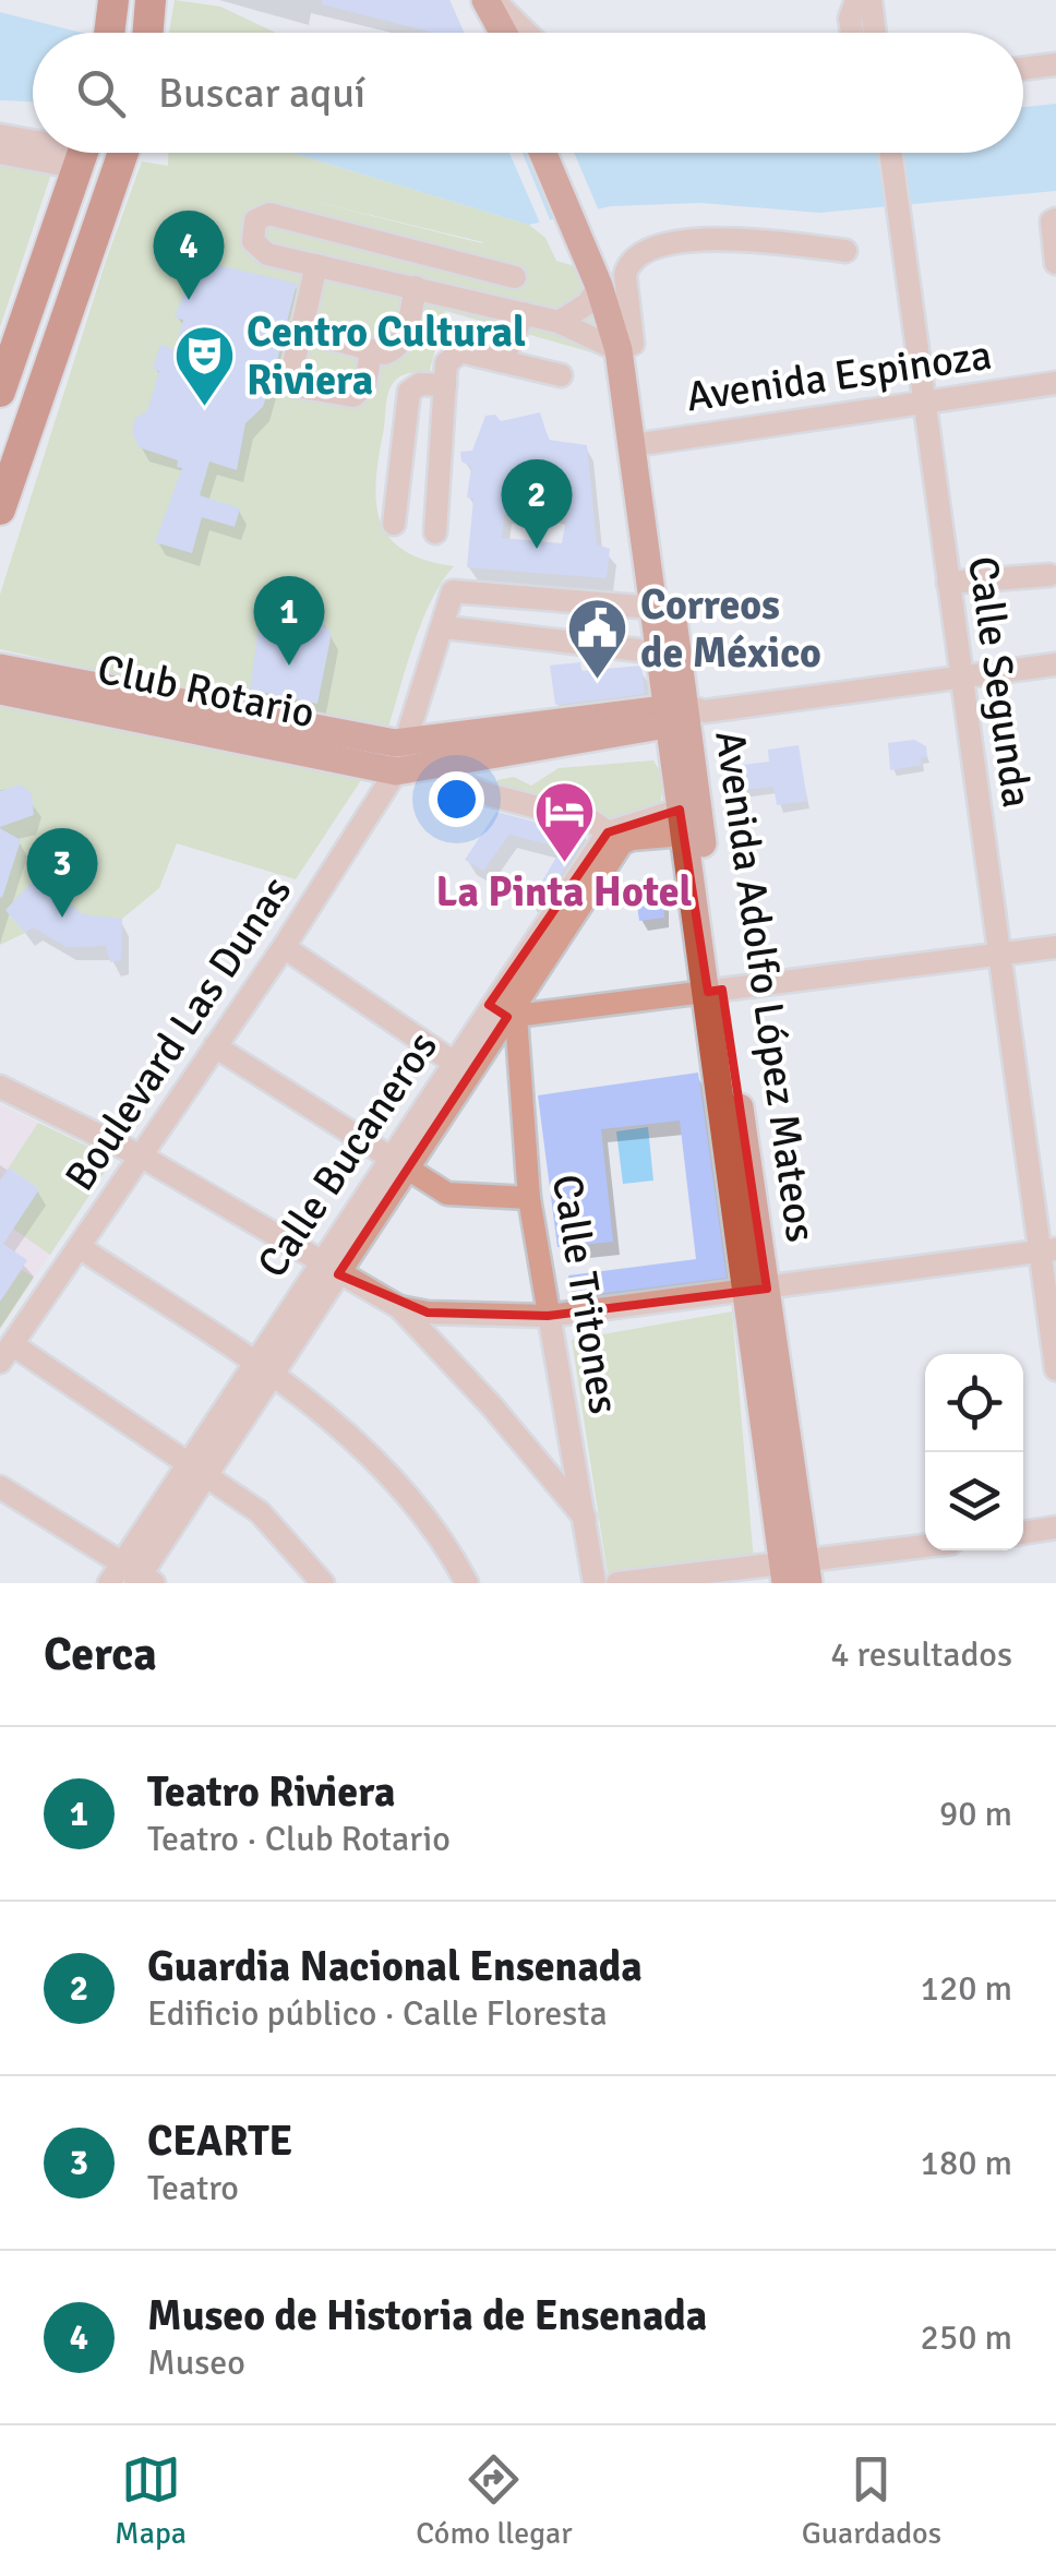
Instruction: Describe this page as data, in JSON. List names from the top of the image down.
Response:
{
  "streets": {
    "main road": ["Club Rotario", "Avenida Adolfo López Mateos"],
    "street": [
      "Avenida Espinoza",
      "Calle Segunda",
      "Boulevard Las Dunas",
      "Calle Bucaneros",
      "Calle Tritones"
    ]
  },
  "crossings": [
    ["Avenida Espinoza", "Calle Segunda"],
    ["Avenida Espinoza", "Avenida Adolfo López Mateos"],
    ["Club Rotario", "Avenida Adolfo López Mateos"],
    ["Club Rotario", "Boulevard Las Dunas"],
    ["Avenida Adolfo López Mateos", "Boulevard Las Dunas"],
    ["Avenida Adolfo López Mateos", "Calle Bucaneros"],
    ["Calle Bucaneros", "Calle Tritones"]
  ],
  "places": {
    "theatre": ["Centro Cultural Riviera"],
    "public building": ["Correos de México"],
    "hotel": ["La Pinta Hotel"]
  },
  "page": {
    "search": "Buscar aquí",
    "pins": [
      "4",
      "2",
      "1",
      "3"
    ],
    "heading": ["Cerca", "4 resultados"],
    "list": [
      {
        "mark": "1",
        "name": "Teatro Riviera",
        "note": "Teatro · Club Rotario",
        "value": "90 m"
      },
      {
        "mark": "2",
        "name": "Guardia Nacional Ensenada",
        "note": "Edificio público · Calle Floresta",
        "value": "120 m"
      },
      {
        "mark": "3",
        "name": "CEARTE",
        "note": "Teatro",
        "value": "180 m"
      },
      {
        "mark": "4",
        "name": "Museo de Historia de Ensenada",
        "note": "Museo",
        "value": "250 m"
      }
    ],
    "nav": ["Mapa", "Cómo llegar", "Guardados"]
  }
}
